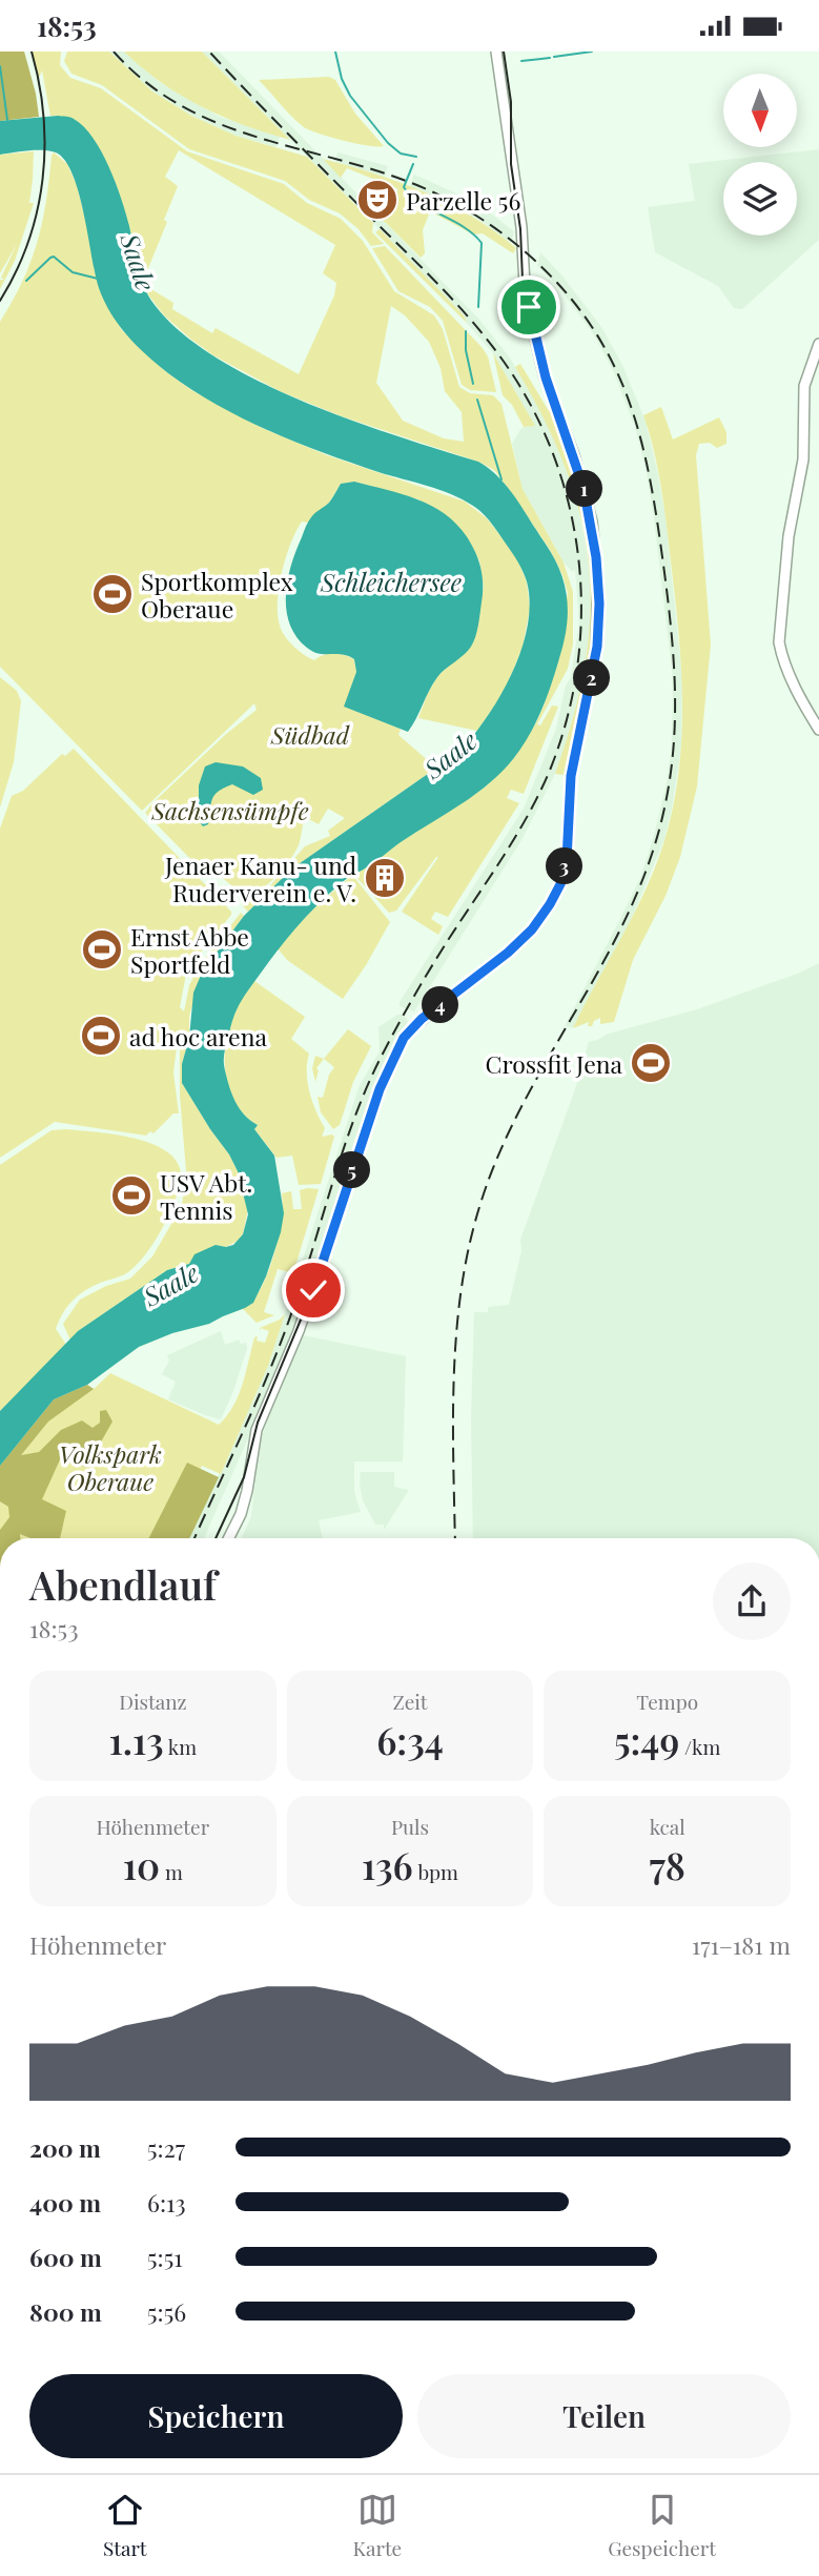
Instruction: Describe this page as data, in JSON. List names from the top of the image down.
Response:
{
  "water": ["Saale", "Schleichersee"],
  "parks": ["Südbad", "Sachsensümpfe", "Volkspark Oberaue"],
  "places": {
    "theatre": ["Parzelle 56"],
    "sports": [
      "Sportkomplex Oberaue",
      "Ernst Abbe Sportfeld",
      "ad hoc arena",
      "Crossfit Jena",
      "USV Abt. Tennis"
    ],
    "building": ["Jenaer Kanu- und Ruderverein e. V."]
  },
  "north": "bottom",
  "page": {
    "status": "18:53",
    "pins": [
      "1",
      "2",
      "3",
      "4",
      "5"
    ],
    "heading": ["Abendlauf", "18:53"],
    "stats": [
      ["Distanz", "1.13 km"],
      ["Zeit", "6:34"],
      ["Tempo", "5:49 /km"],
      ["Höhenmeter", "10 m"],
      ["Puls", "136 bpm"],
      ["kcal", "78"]
    ],
    "chart": ["Höhenmeter", "171–181 m"],
    "list": [
      {
        "name": "200 m",
        "note": "5:27"
      },
      {
        "name": "400 m",
        "note": "6:13"
      },
      {
        "name": "600 m",
        "note": "5:51"
      },
      {
        "name": "800 m",
        "note": "5:56"
      }
    ],
    "buttons": ["Speichern", "Teilen"],
    "tabs": ["Start", "Karte", "Gespeichert"]
  }
}
